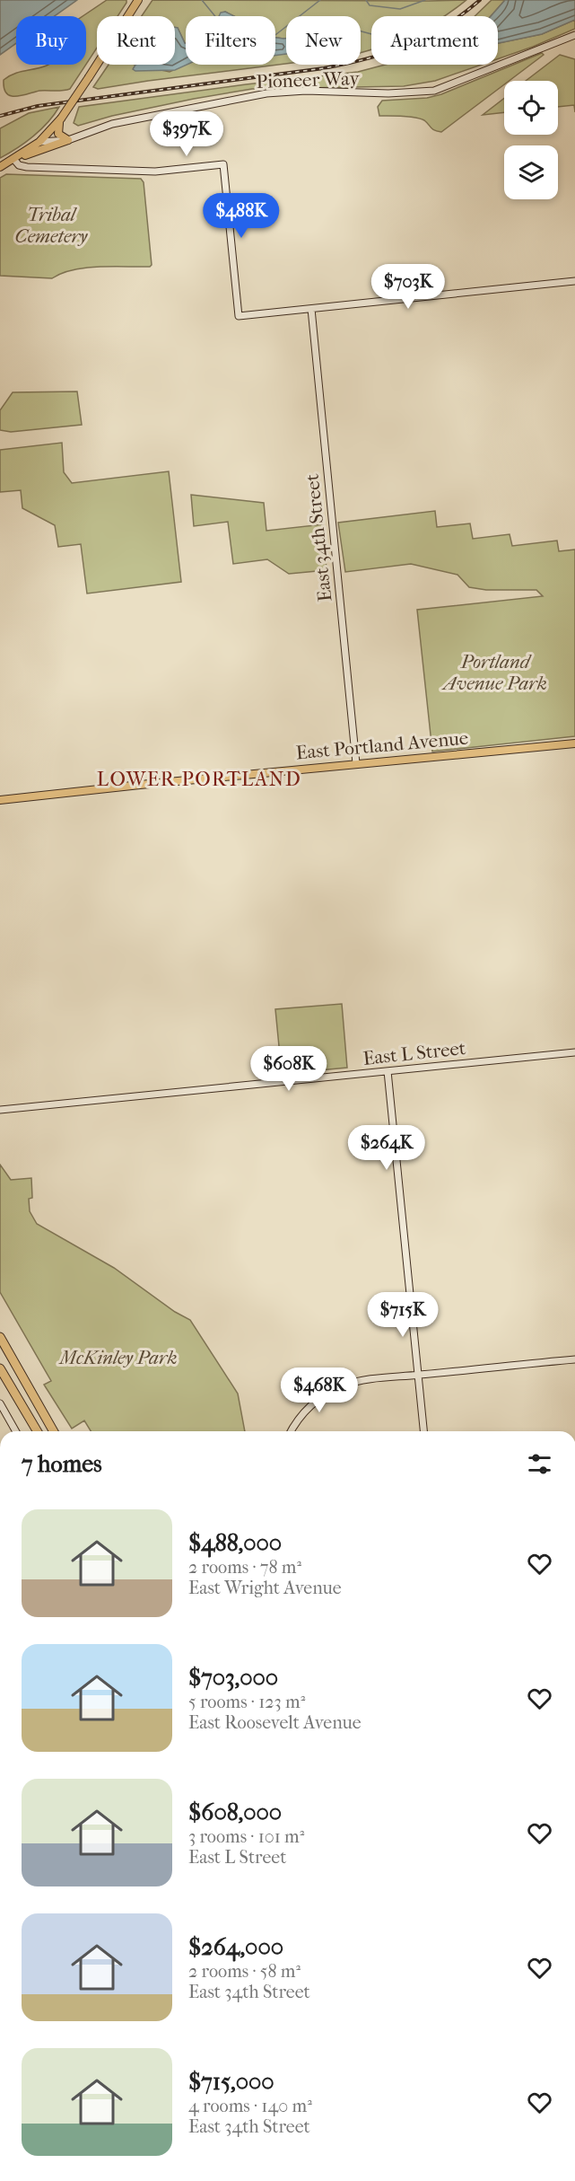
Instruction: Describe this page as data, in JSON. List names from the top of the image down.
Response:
{
  "streets": {
    "main road": ["East Portland Avenue"],
    "street": ["Pioneer Way", "East 34th Street", "East L Street"]
  },
  "crossings": [
    ["East 34th Street", "East Portland Avenue"]
  ],
  "districts": ["LOWER PORTLAND"],
  "parks": ["Tribal Cemetery", "Portland Avenue Park", "McKinley Park"],
  "page": {
    "chip": [
      "Buy",
      "Rent",
      "Filters",
      "New",
      "Apartment"
    ],
    "price": [
      "$397K",
      "$488K",
      "$703K",
      "$608K",
      "$264K",
      "$715K",
      "$468K"
    ],
    "heading": "7 homes",
    "list": [
      {
        "name": "$488,000",
        "note": "2 rooms · 78 m² · East Wright Avenue"
      },
      {
        "name": "$703,000",
        "note": "5 rooms · 123 m² · East Roosevelt Avenue"
      },
      {
        "name": "$608,000",
        "note": "3 rooms · 101 m² · East L Street"
      },
      {
        "name": "$264,000",
        "note": "2 rooms · 58 m² · East 34th Street"
      },
      {
        "name": "$715,000",
        "note": "4 rooms · 140 m² · East 34th Street"
      }
    ]
  }
}
